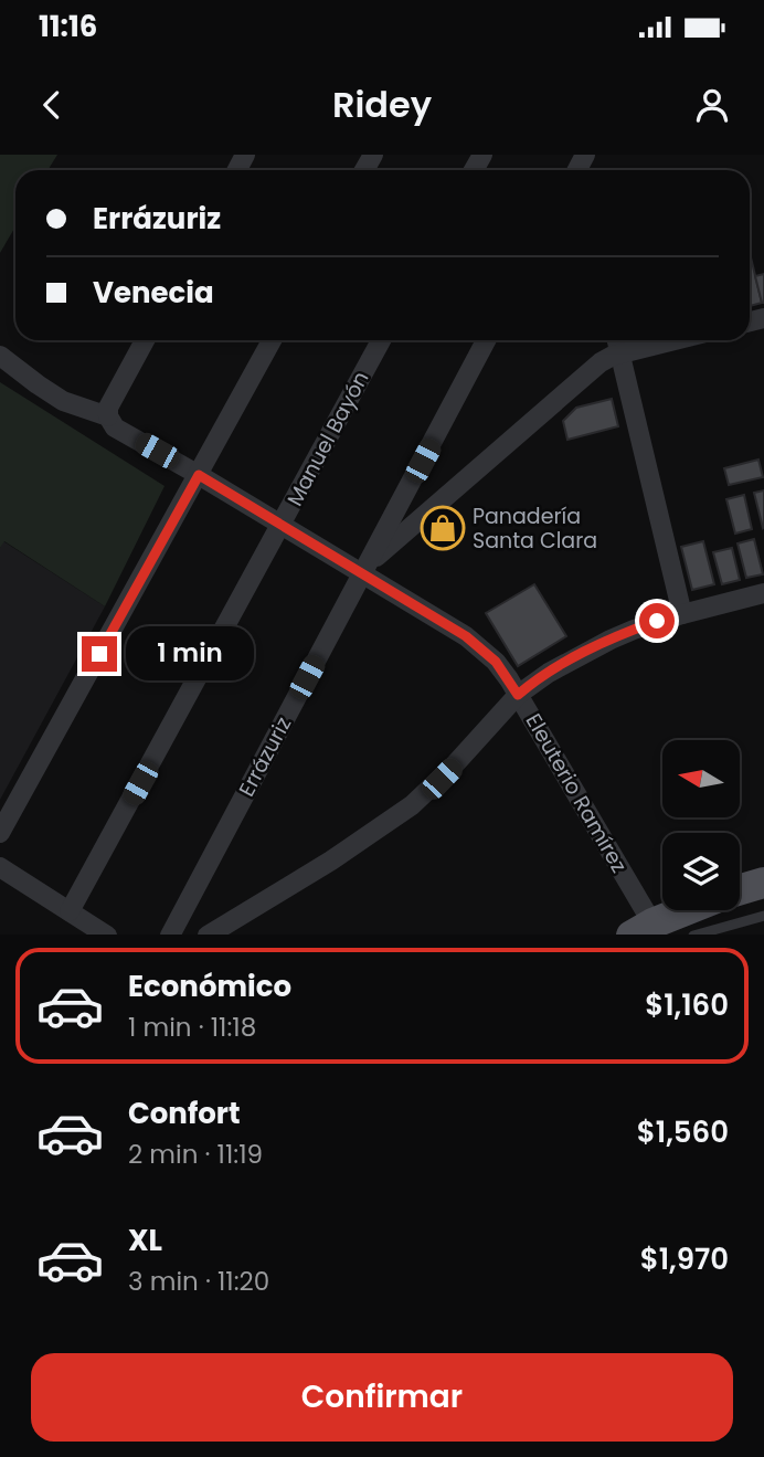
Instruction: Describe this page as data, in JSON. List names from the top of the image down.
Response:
{
  "streets": {
    "street": ["Manuel Bayón", "Errázuriz", "Eleuterio Ramírez"]
  },
  "crossings": [
    ["Manuel Bayón", "Eleuterio Ramírez"],
    ["Errázuriz", "Eleuterio Ramírez"]
  ],
  "places": {
    "shop": ["Panadería Santa Clara"]
  },
  "north": "left",
  "page": {
    "status": "11:16",
    "header": "Ridey",
    "banner": ["Errázuriz", "Venecia"],
    "bubble": "1 min",
    "list": [
      {
        "name": "Económico",
        "note": "1 min · 11:18",
        "value": "$1,160"
      },
      {
        "name": "Confort",
        "note": "2 min · 11:19",
        "value": "$1,560"
      },
      {
        "name": "XL",
        "note": "3 min · 11:20",
        "value": "$1,970"
      }
    ],
    "buttons": "Confirmar"
  }
}
